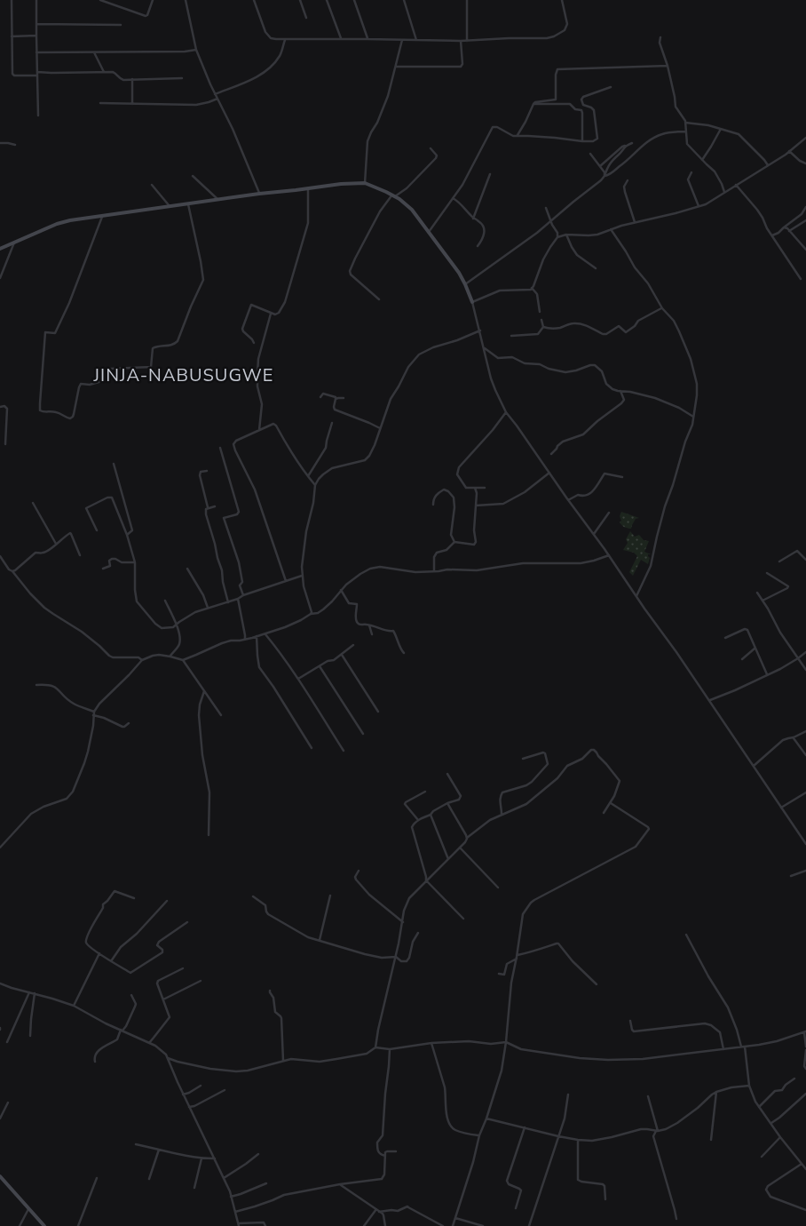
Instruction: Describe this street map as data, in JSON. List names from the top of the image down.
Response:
{
  "districts": ["JINJA-NABUSUGWE"]
}
